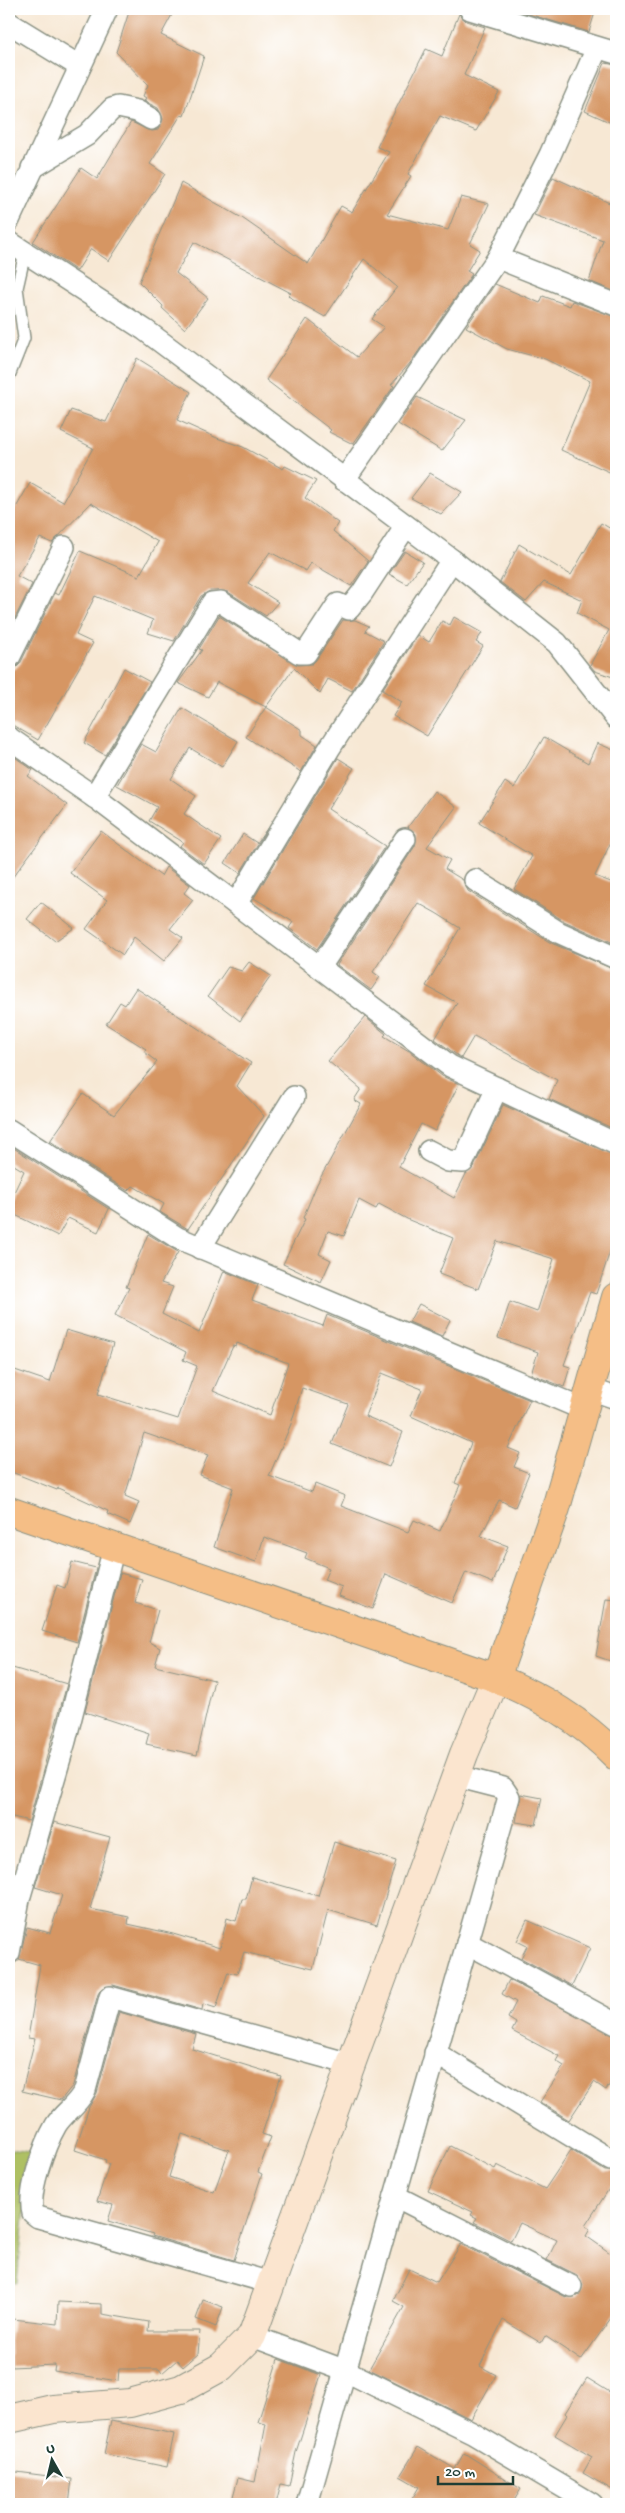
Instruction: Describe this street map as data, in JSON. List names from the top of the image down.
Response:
{
  "scale_bar": "20 m",
  "north": "top"
}
